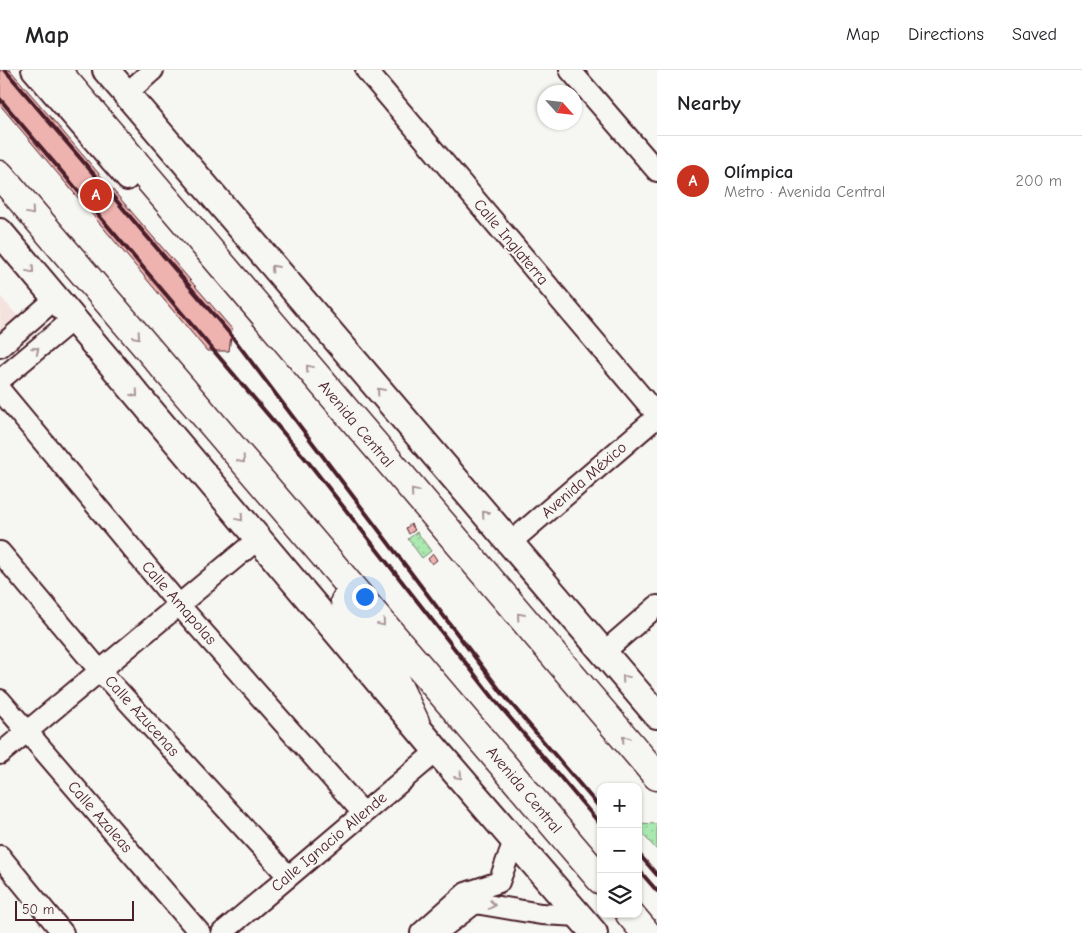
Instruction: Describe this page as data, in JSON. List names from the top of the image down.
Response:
{
  "streets": {
    "highway": ["Avenida Central"],
    "street": [
      "Calle Inglaterra",
      "Avenida México",
      "Calle Amapolas",
      "Calle Azucenas",
      "Calle Azaleas",
      "Calle Ignacio Allende"
    ]
  },
  "crossings": [
    ["Calle Inglaterra", "Avenida México"],
    ["Calle Amapolas", "Calle Ignacio Allende"],
    ["Calle Azucenas", "Calle Ignacio Allende"]
  ],
  "scale_bar": "50 m",
  "north": "bottom right",
  "page": {
    "header": "Map",
    "nav": ["Map", "Directions", "Saved"],
    "heading": "Nearby",
    "list": [
      {
        "mark": "A",
        "name": "Olímpica",
        "note": "Metro · Avenida Central",
        "value": "200 m"
      }
    ],
    "pins": "A",
    "map_buttons": ["+", "−"],
    "scale": "50 m"
  }
}
